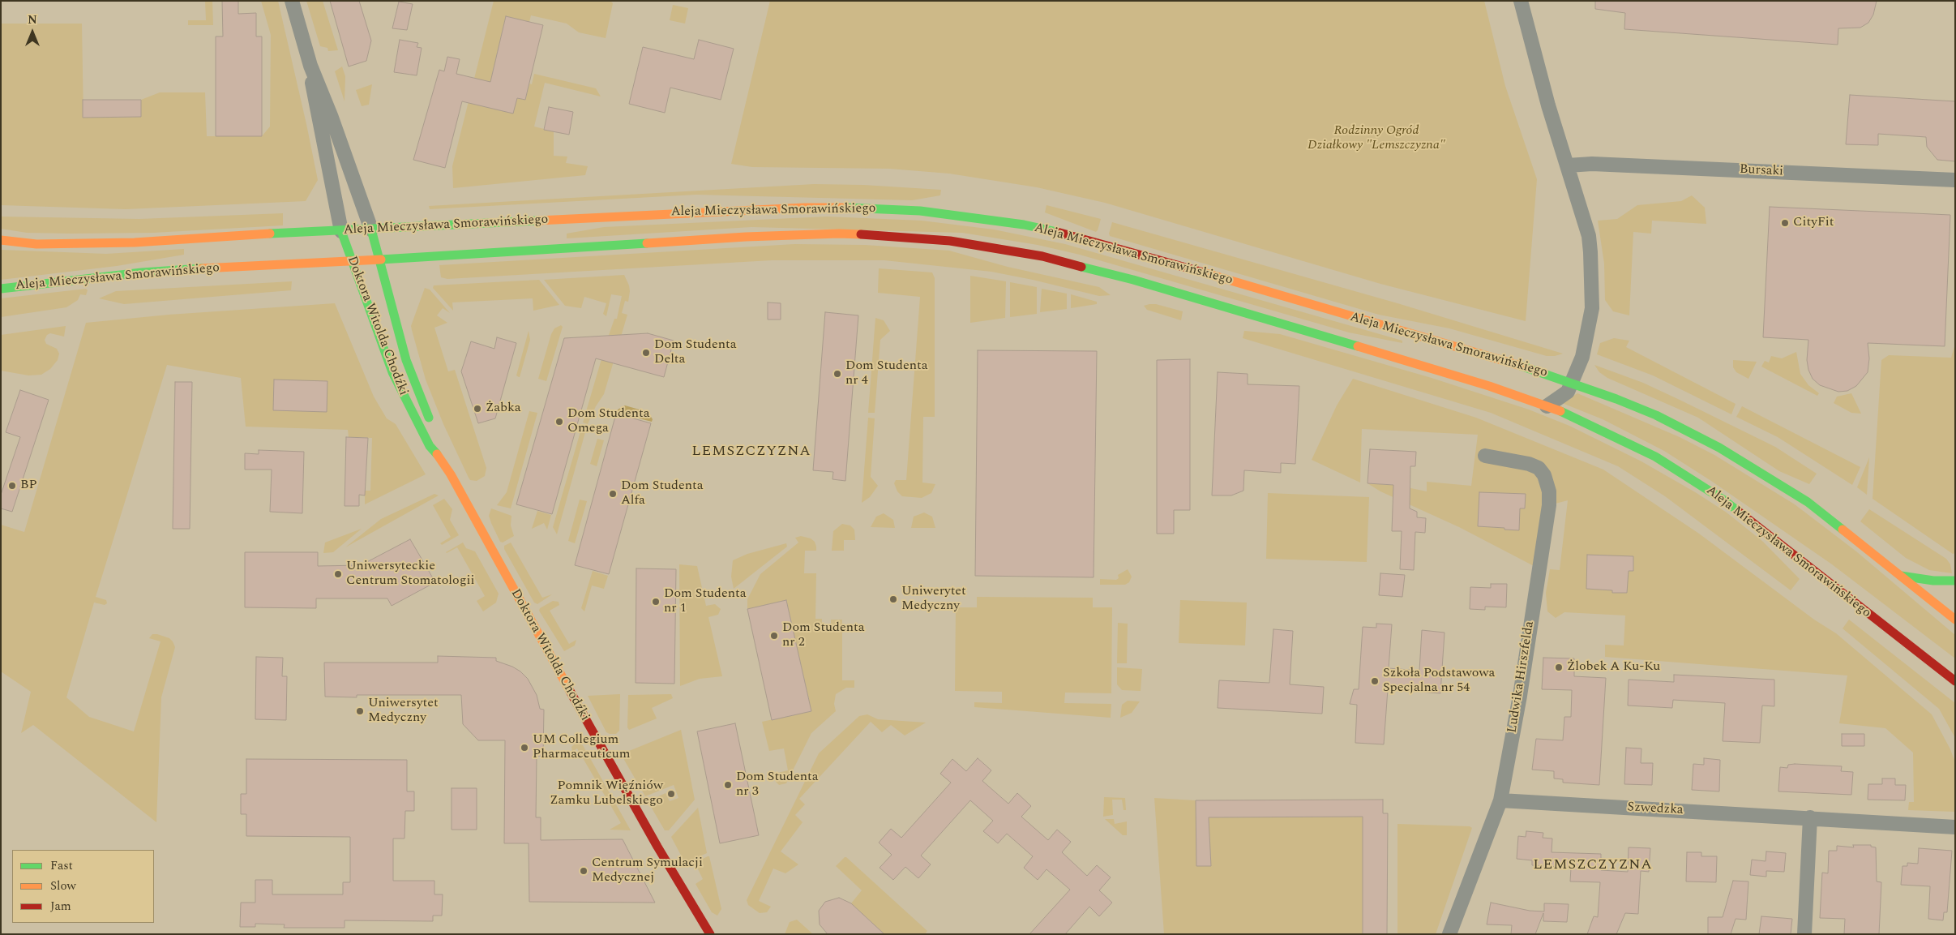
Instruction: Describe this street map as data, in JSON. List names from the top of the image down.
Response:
{
  "streets": {
    "main road": ["Aleja Mieczysława Smorawińskiego", "Doktora Witolda Chodźki"],
    "street": ["Bursaki", "Ludwika Hirszfelda", "Szwedzka"]
  },
  "crossings": [
    ["Aleja Mieczysława Smorawińskiego", "Doktora Witolda Chodźki"],
    ["Ludwika Hirszfelda", "Szwedzka"]
  ],
  "districts": ["LEMSZCZYZNA", "LEMSZCZYZNA"],
  "parks": ["Rodzinny Ogród Działkowy \"Lemszczyzna\""],
  "places": [
    "CityFit",
    "Dom Studenta Delta",
    "Dom Studenta nr 4",
    "Żabka",
    "Dom Studenta Omega",
    "BP",
    "Dom Studenta Alfa",
    "Uniwersyteckie Centrum Stomatologii",
    "Uniwerytet Medyczny",
    "Dom Studenta nr 1",
    "Dom Studenta nr 2",
    "Żlobek A Ku-Ku",
    "Szkoła Podstawowa Specjalna nr 54",
    "Uniwersytet Medyczny",
    "UM Collegium Pharmaceuticum",
    "Dom Studenta nr 3",
    "Pomnik Więźniów Zamku Lubelskiego",
    "Centrum Symulacji Medycznej"
  ],
  "legend": ["Fast", "Slow", "Jam"],
  "north": "top"
}
